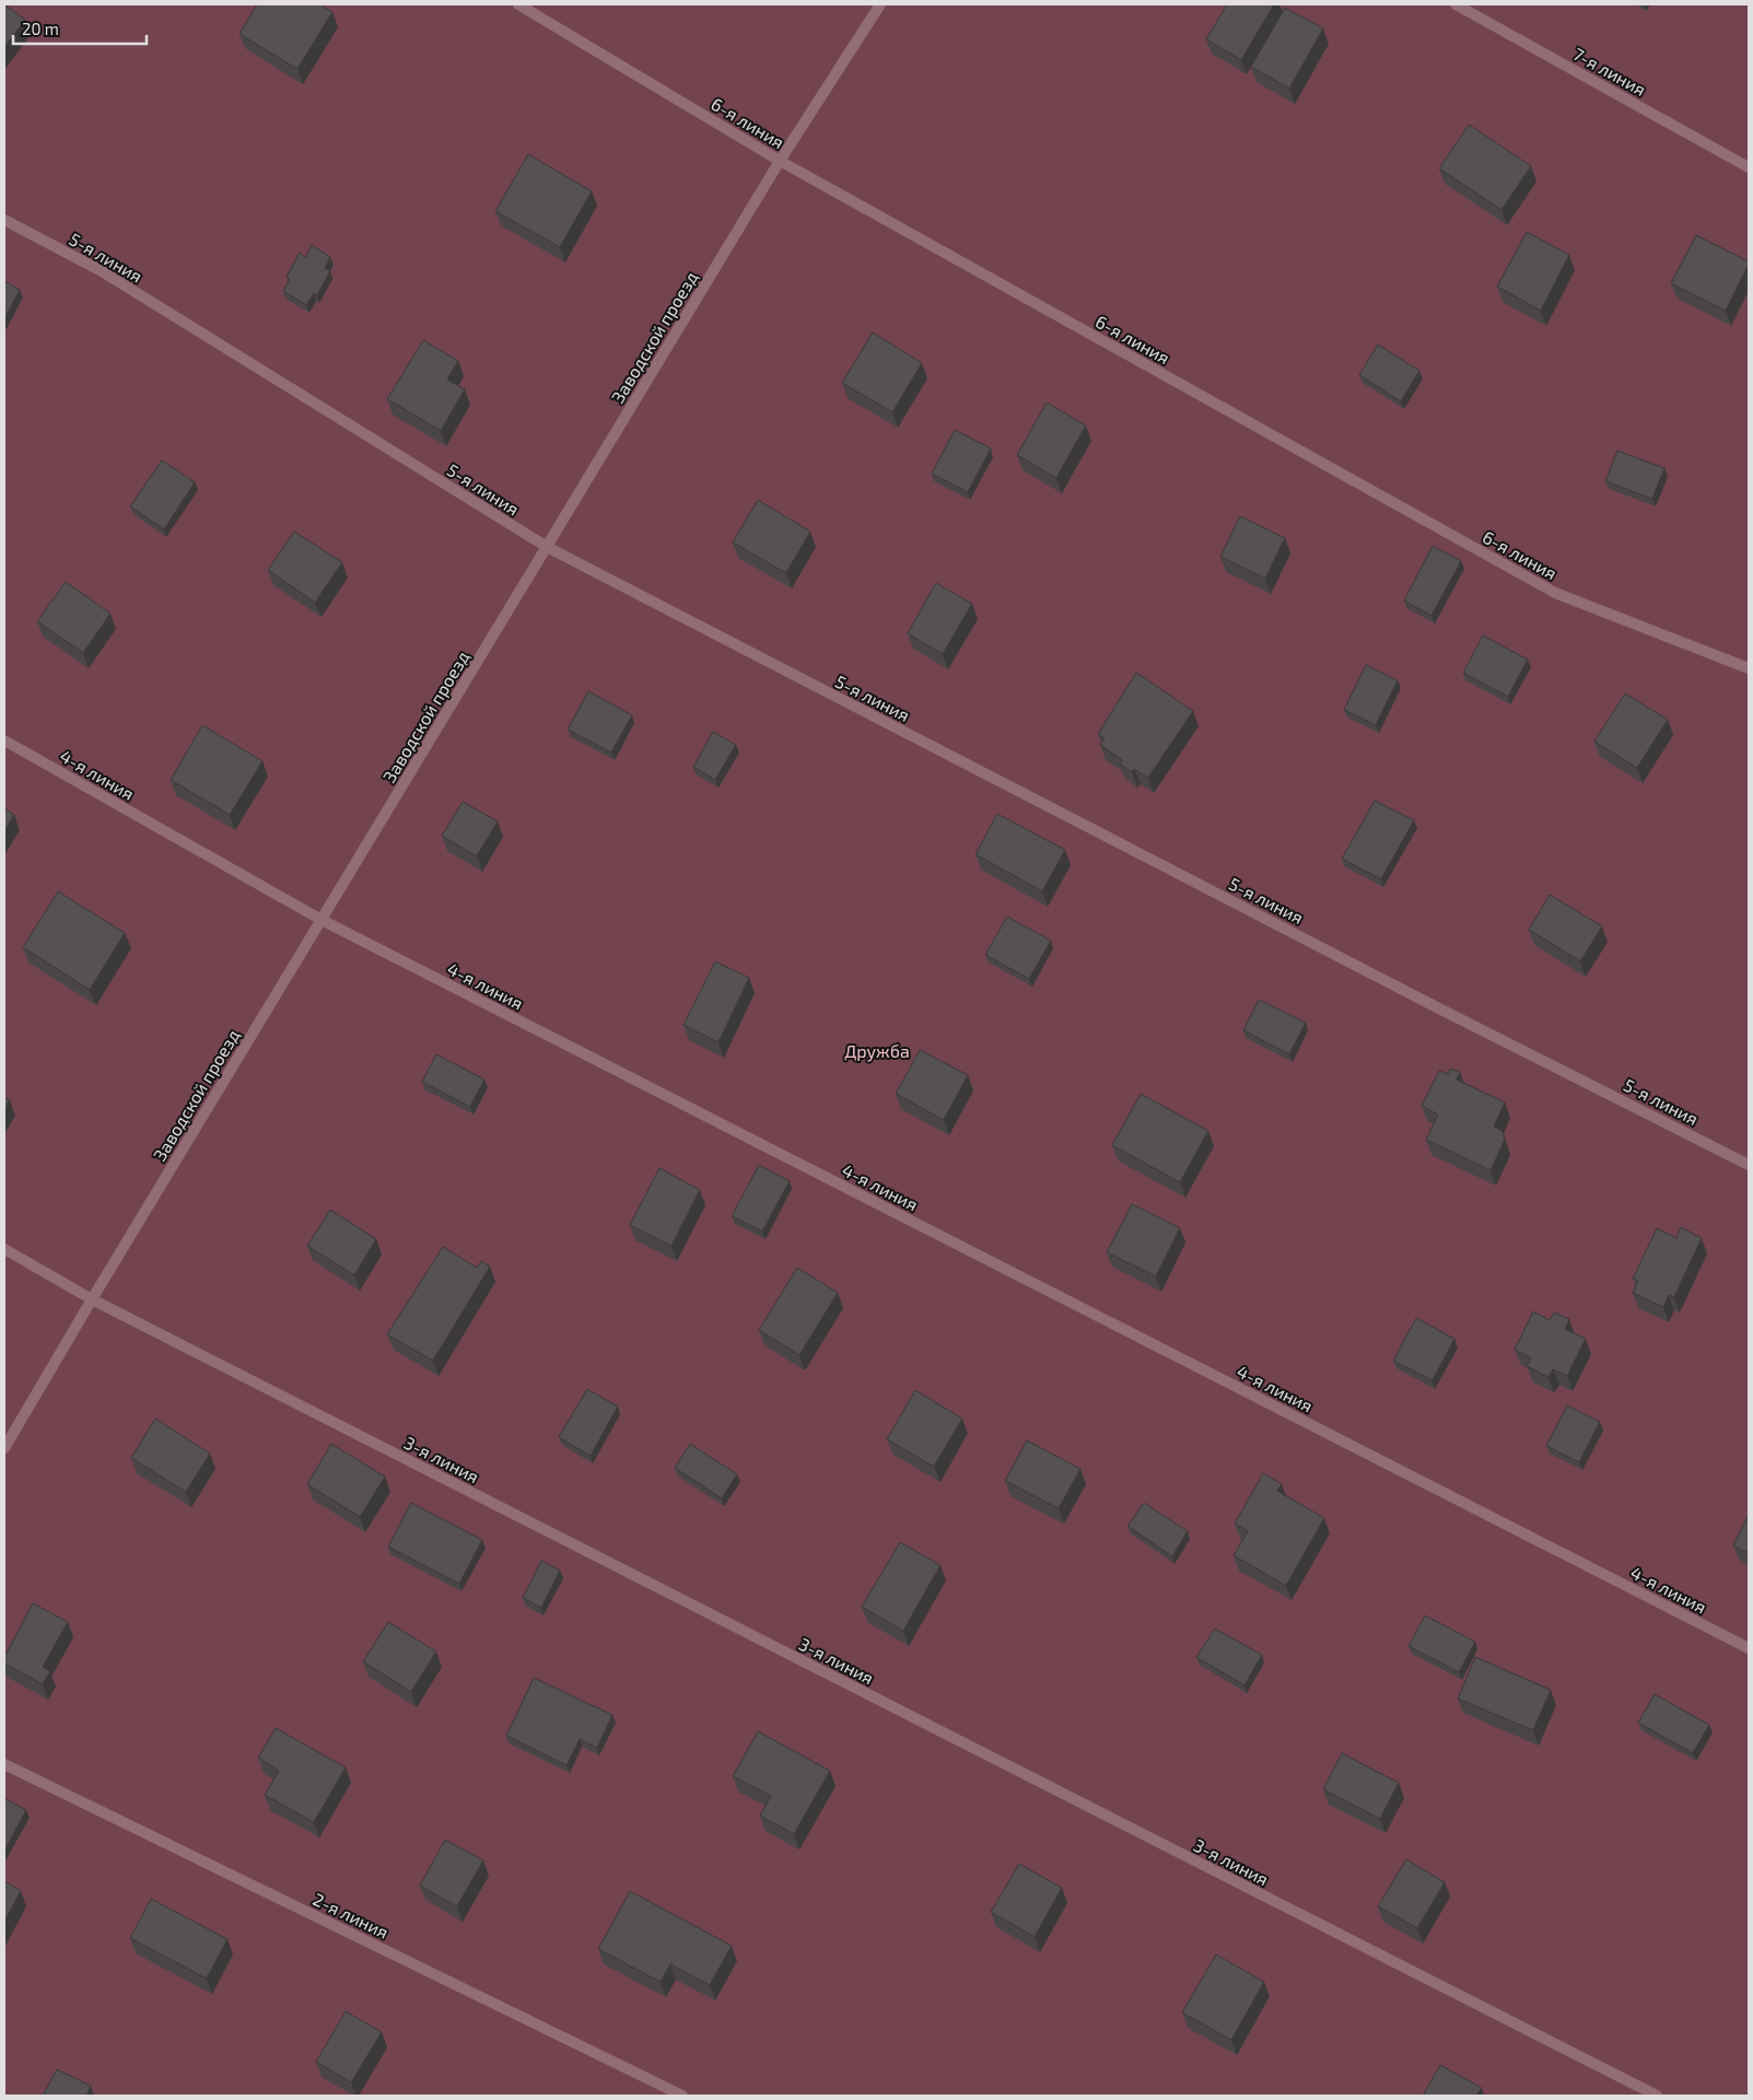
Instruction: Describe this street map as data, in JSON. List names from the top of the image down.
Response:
{
  "streets": {
    "street": [
      "7-я линия",
      "6-я линия",
      "5-я линия",
      "Заводской проезд",
      "4-я линия",
      "3-я линия",
      "2-я линия"
    ]
  },
  "crossings": [
    ["6-я линия", "Заводской проезд"],
    ["5-я линия", "Заводской проезд"],
    ["Заводской проезд", "4-я линия"],
    ["Заводской проезд", "3-я линия"]
  ],
  "parks": ["Дружба"],
  "scale_bar": "20 m"
}
